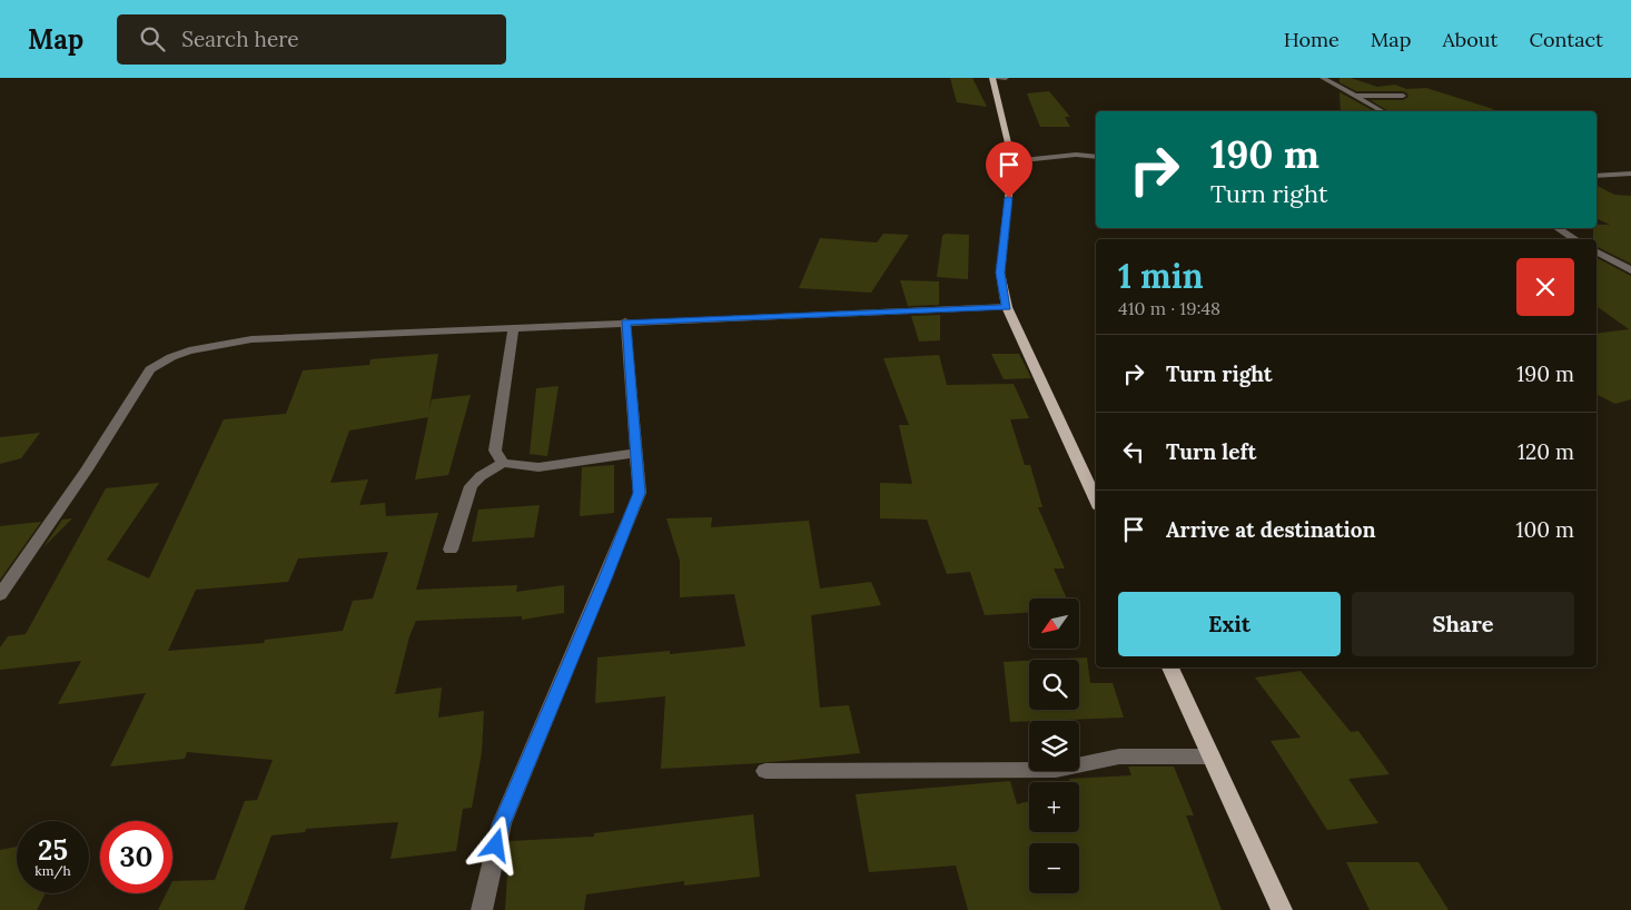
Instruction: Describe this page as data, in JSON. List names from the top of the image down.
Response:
{
  "north": "bottom left",
  "page": {
    "header": "Map",
    "search": "Search here",
    "nav": [
      "Home",
      "Map",
      "About",
      "Contact"
    ],
    "turn": ["190 m", "Turn right"],
    "heading": ["1 min", "410 m · 19:48"],
    "list": [
      {
        "name": "Turn right",
        "value": "190 m"
      },
      {
        "name": "Turn left",
        "value": "120 m"
      },
      {
        "name": "Arrive at destination",
        "value": "100 m"
      }
    ],
    "buttons": ["Exit", "Share"],
    "map_buttons": ["+", "−"],
    "speed": "25 km/h",
    "limit": "30"
  }
}
